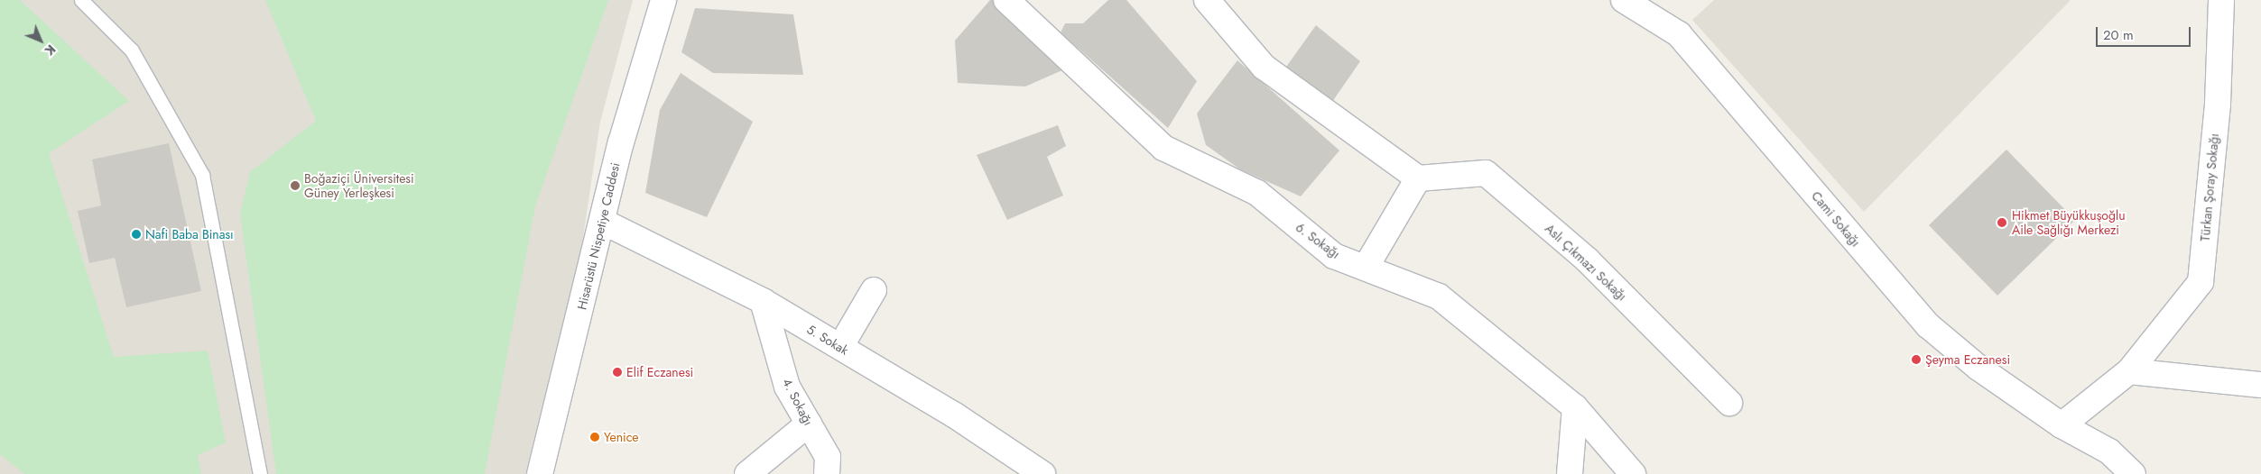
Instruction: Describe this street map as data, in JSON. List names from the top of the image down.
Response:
{
  "streets": {
    "street": [
      "Türkan Şoray Sokağı",
      "Cami Sokağı",
      "Hisarüstü Nispetiye Caddesi",
      "6. Sokağı",
      "Aslı Çıkmazı Sokağı",
      "5. Sokak",
      "4. Sokağı"
    ]
  },
  "crossings": [
    ["Hisarüstü Nispetiye Caddesi", "5. Sokak"],
    ["5. Sokak", "4. Sokağı"]
  ],
  "places": [
    "Boğaziçi Üniversitesi Güney Yerleşkesi",
    "Hikmet Büyükkuşoğlu Aile Sağlığı Merkezi",
    "Nafi Baba Binası",
    "Şeyma Eczanesi",
    "Elif Eczanesi",
    "Yenice"
  ],
  "scale_bar": "20 m",
  "north": "bottom right"
}
